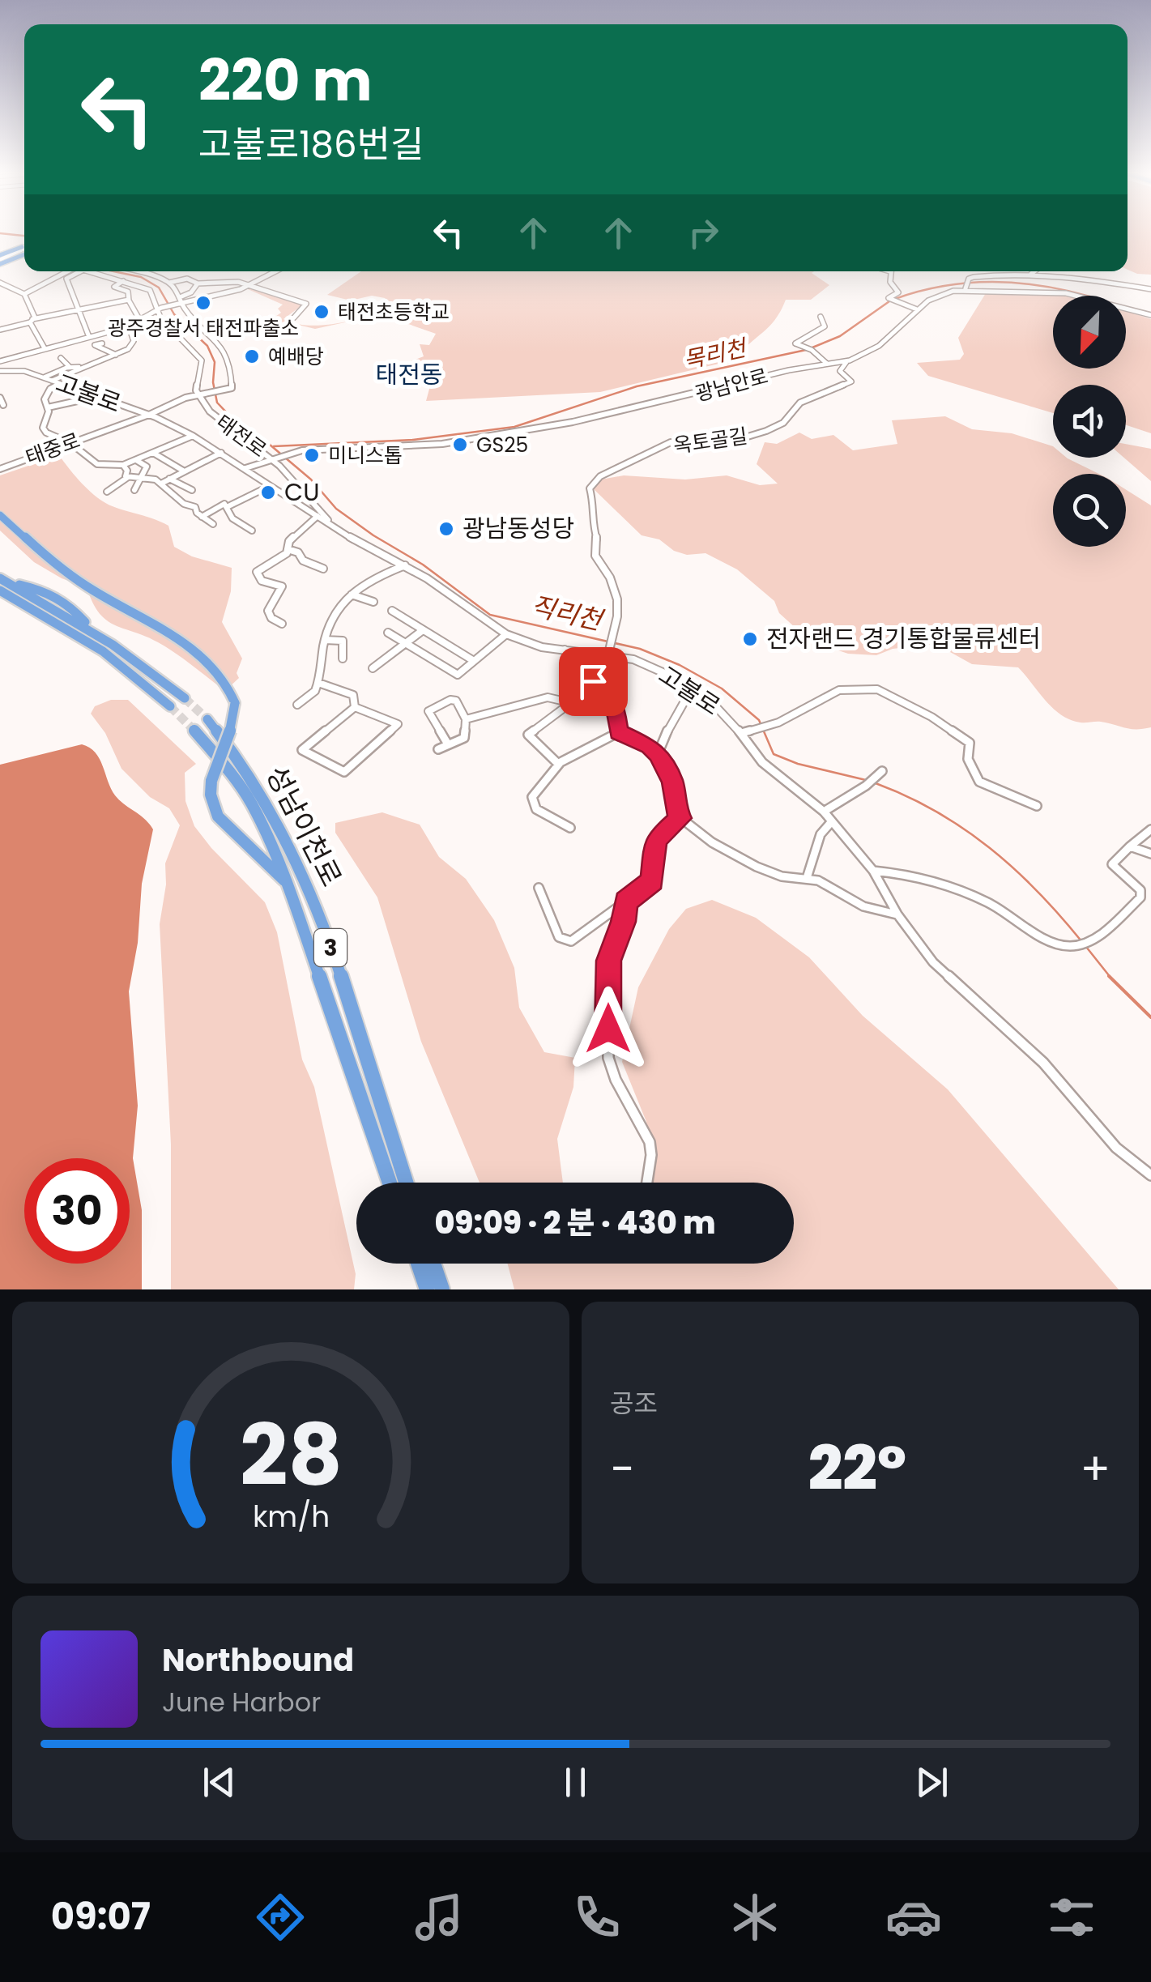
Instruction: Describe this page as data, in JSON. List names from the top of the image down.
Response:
{
  "streets": {
    "highway": ["성남이천로", "3"],
    "street": [
      "광남안로",
      "고불로",
      "태전로",
      "옥토골길",
      "태중로"
    ]
  },
  "crossings": [
    ["광남안로", "고불로"],
    ["광남안로", "태전로"],
    ["광남안로", "옥토골길"],
    ["고불로", "태전로"],
    ["고불로", "옥토골길"],
    ["고불로", "태중로"],
    ["태전로", "태중로"]
  ],
  "districts": ["태전동"],
  "water": ["목리천", "직리천"],
  "places": [
    "광주경찰서 태전파출소",
    "태전초등학교",
    "예배당",
    "GS25",
    "미니스톱",
    "CU",
    "광남동성당",
    "전자랜드 경기통합물류센터"
  ],
  "north": "bottom left",
  "page": {
    "turn": ["220 m", "고불로186번길"],
    "limit": "30",
    "trip": "09:09 · 2 분 · 430 m",
    "tile": "공조",
    "heat": ["−", "22°", "+"],
    "song": ["Northbound", "June Harbor"],
    "tabs": "09:07",
    "gauge": ["28", "km/h"]
  }
}
